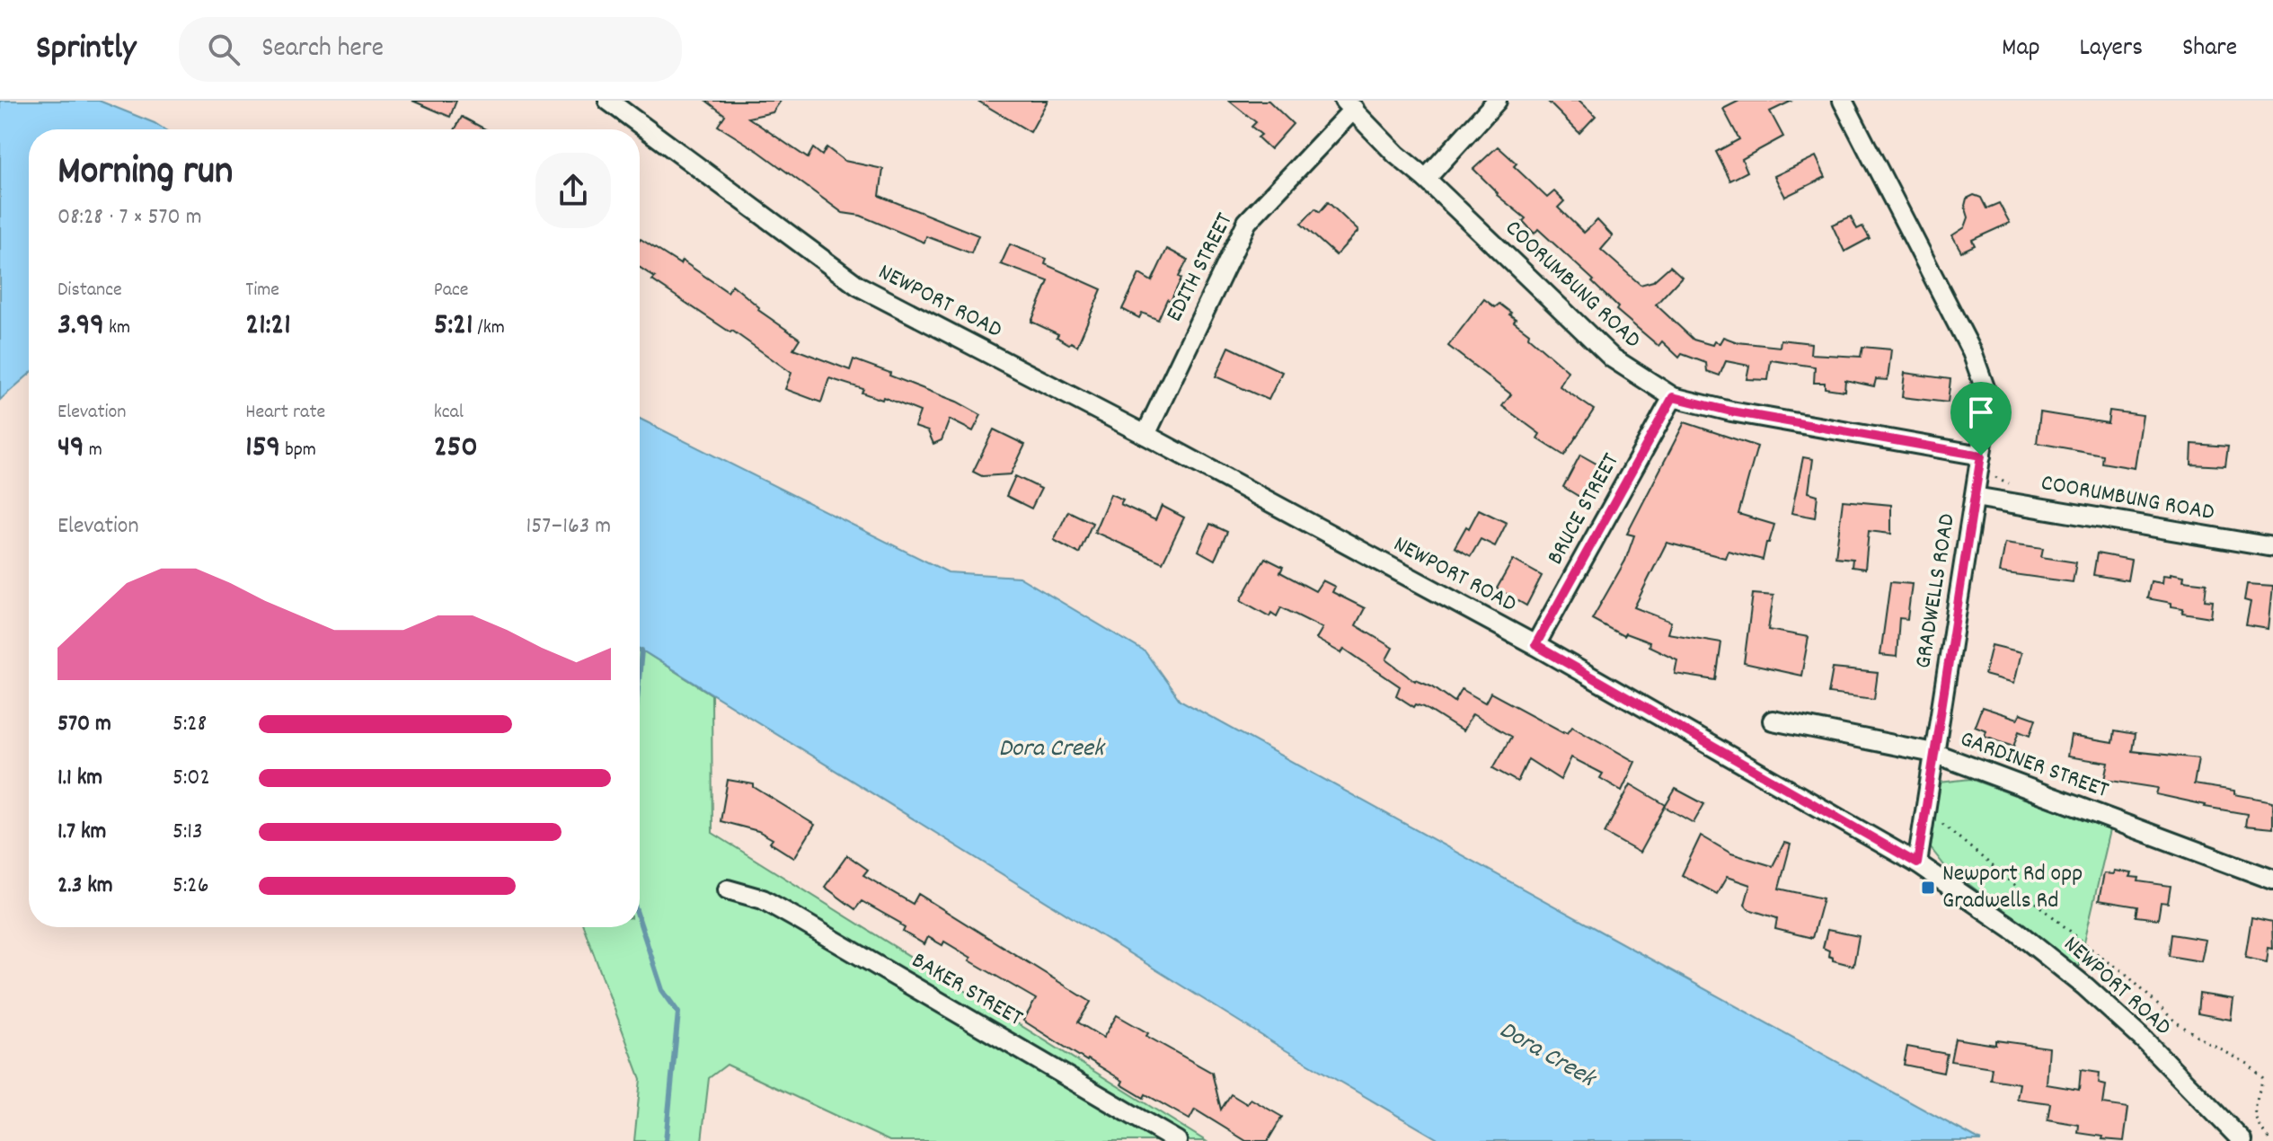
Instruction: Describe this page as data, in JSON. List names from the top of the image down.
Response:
{
  "streets": {
    "street": [
      "EDITH STREET",
      "COORUMBUNG ROAD",
      "NEWPORT ROAD",
      "BRUCE STREET",
      "GRADWELLS ROAD",
      "GARDINER STREET",
      "BAKER STREET"
    ]
  },
  "crossings": [
    ["EDITH STREET", "COORUMBUNG ROAD"],
    ["EDITH STREET", "NEWPORT ROAD"],
    ["COORUMBUNG ROAD", "BRUCE STREET"],
    ["COORUMBUNG ROAD", "GRADWELLS ROAD"],
    ["NEWPORT ROAD", "BRUCE STREET"],
    ["NEWPORT ROAD", "GRADWELLS ROAD"],
    ["GRADWELLS ROAD", "GARDINER STREET"]
  ],
  "water": ["Dora Creek"],
  "places": {
    "transit": ["Newport Rd opp Gradwells Rd"]
  },
  "page": {
    "header": "Sprintly",
    "search": "Search here",
    "nav": ["Map", "Layers", "Share"],
    "heading": ["Morning run", "08:28 · 7 × 570 m"],
    "stats": [
      ["Distance", "3.99 km"],
      ["Time", "21:21"],
      ["Pace", "5:21 /km"],
      ["Elevation", "49 m"],
      ["Heart rate", "159 bpm"],
      ["kcal", "250"]
    ],
    "chart": ["Elevation", "157–163 m"],
    "list": [
      {
        "name": "570 m",
        "note": "5:28"
      },
      {
        "name": "1.1 km",
        "note": "5:02"
      },
      {
        "name": "1.7 km",
        "note": "5:13"
      },
      {
        "name": "2.3 km",
        "note": "5:26"
      }
    ]
  }
}
